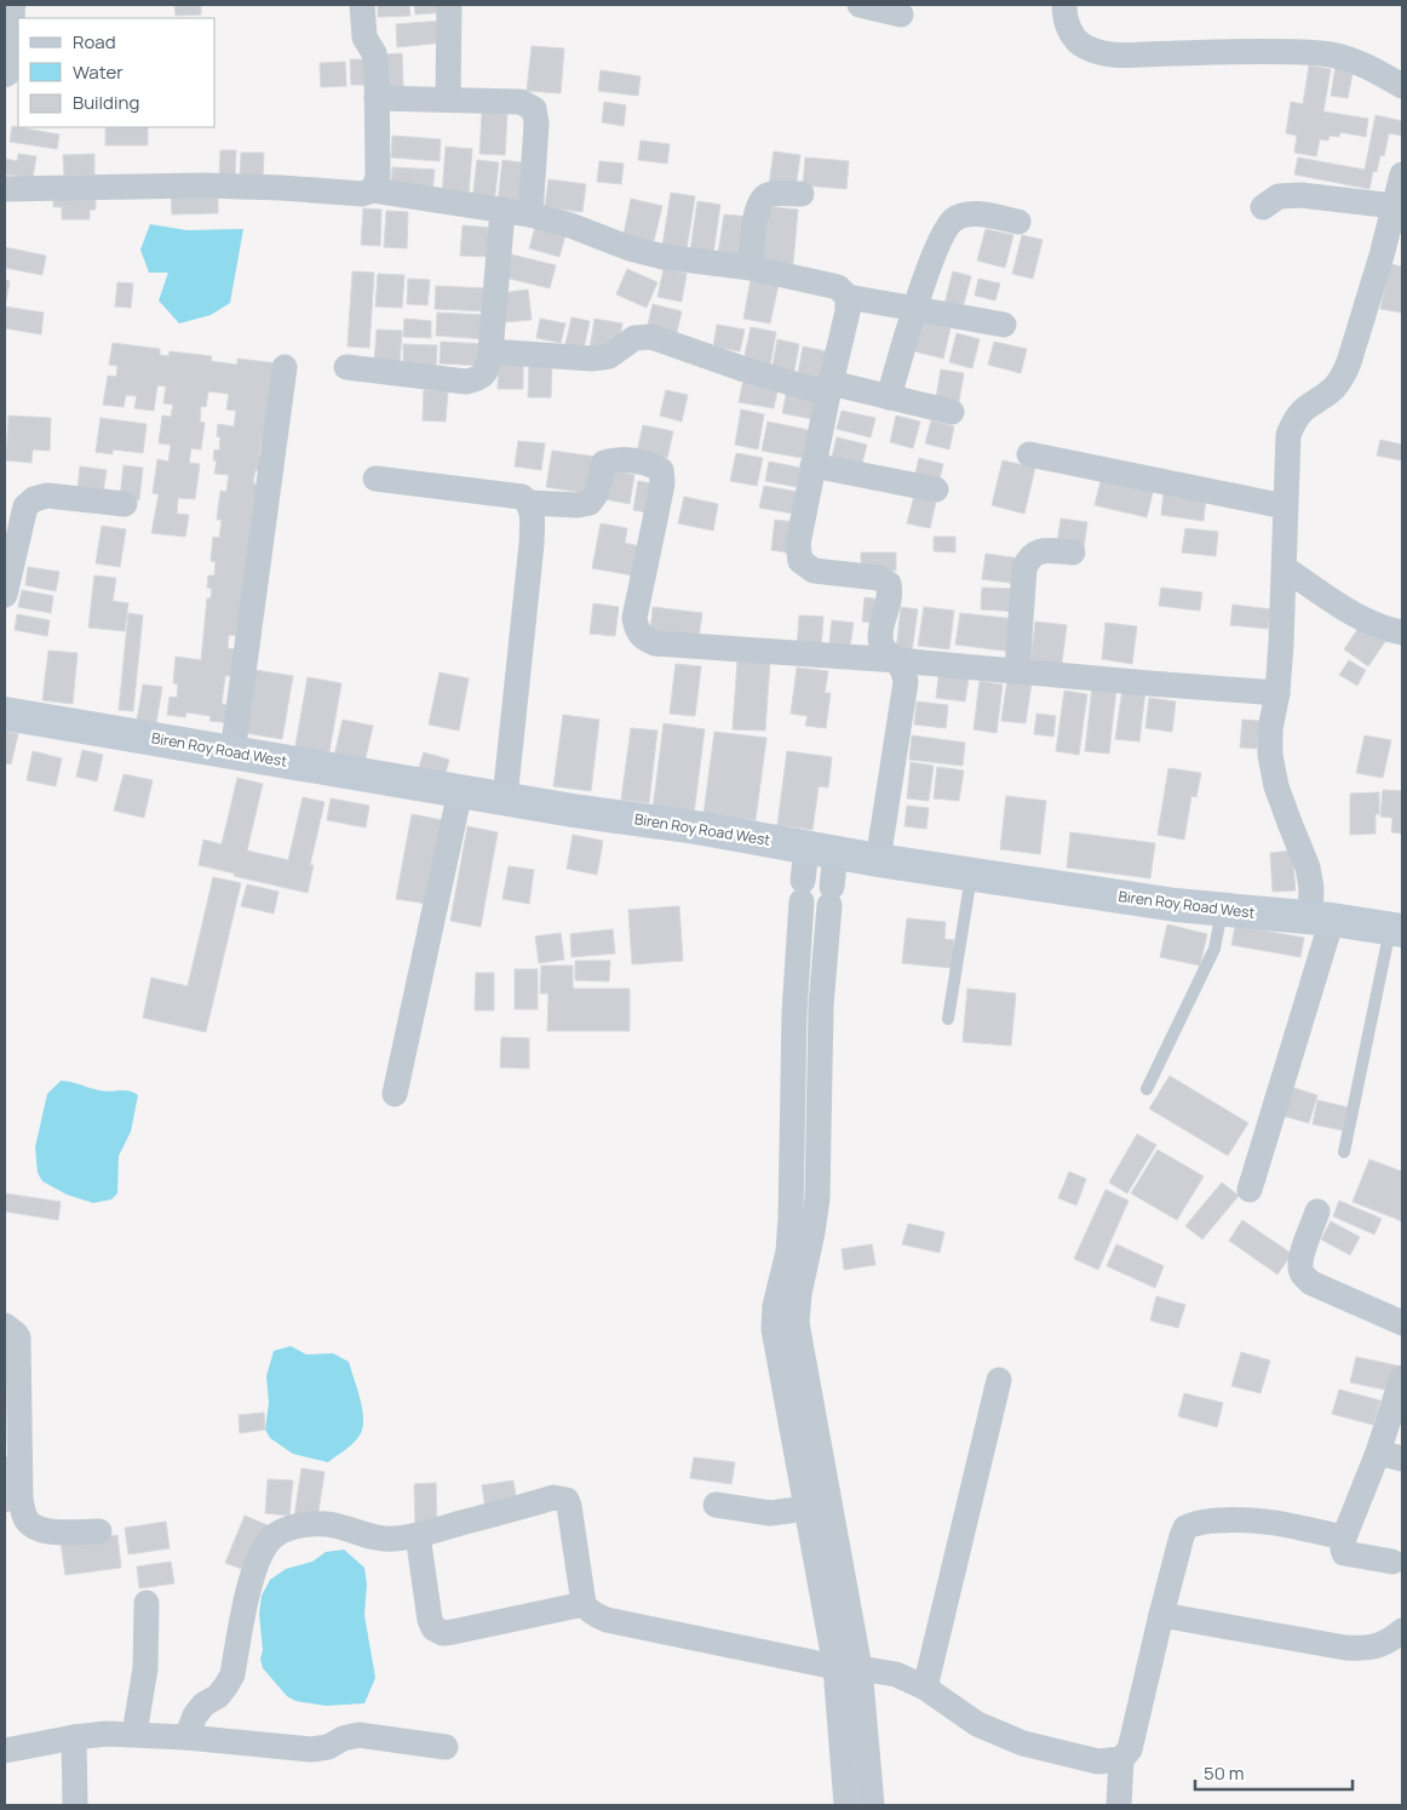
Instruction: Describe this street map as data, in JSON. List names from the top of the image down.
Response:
{
  "streets": {
    "main road": ["Biren Roy Road West"]
  },
  "legend": ["Road", "Water", "Building"],
  "scale_bar": "50 m"
}
